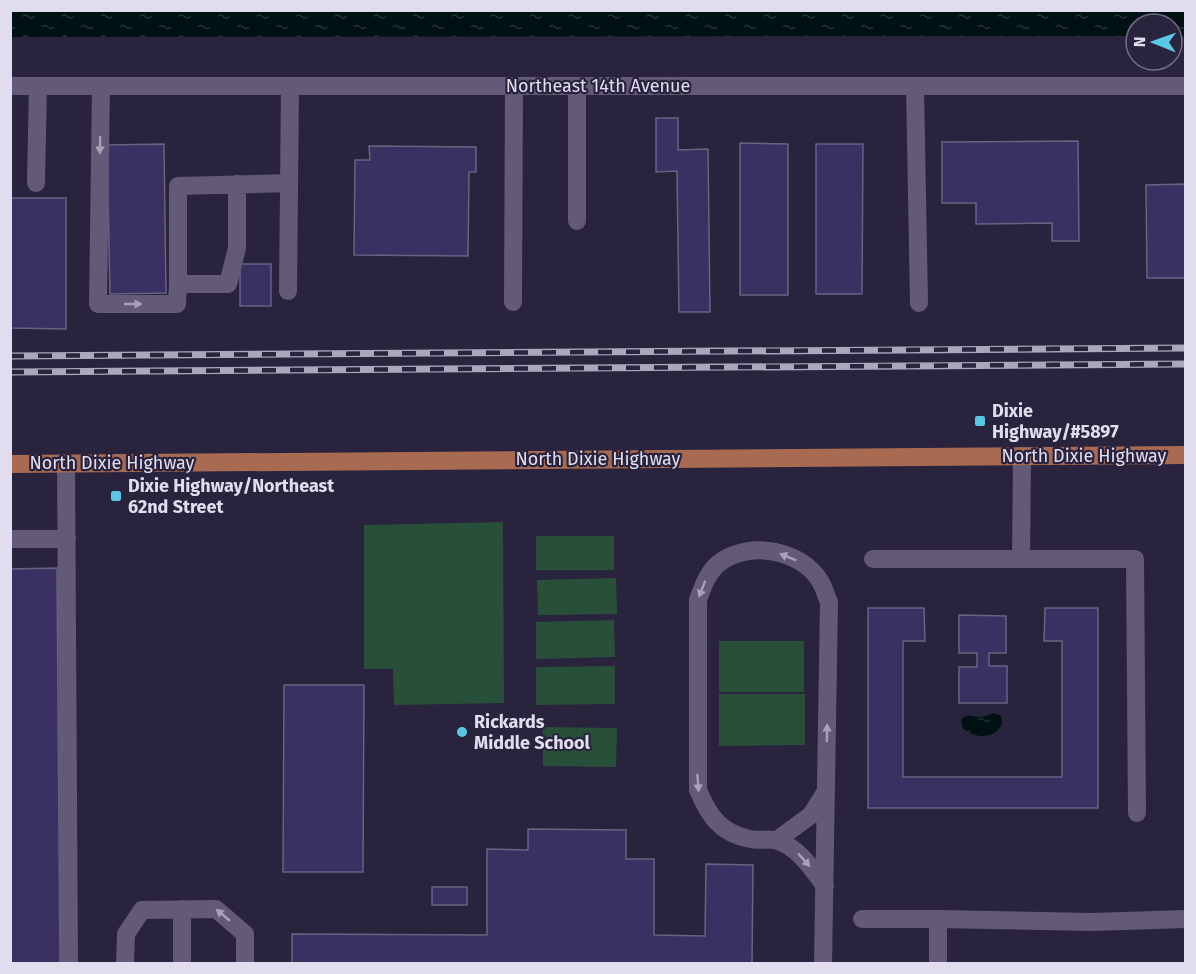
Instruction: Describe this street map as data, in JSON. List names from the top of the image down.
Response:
{
  "streets": {
    "main road": ["North Dixie Highway"],
    "street": ["Northeast 14th Avenue"]
  },
  "places": {
    "transit": ["Dixie Highway/#5897", "Dixie Highway/Northeast 62nd Street"],
    "other": ["Rickards Middle School"]
  },
  "north": "left"
}
